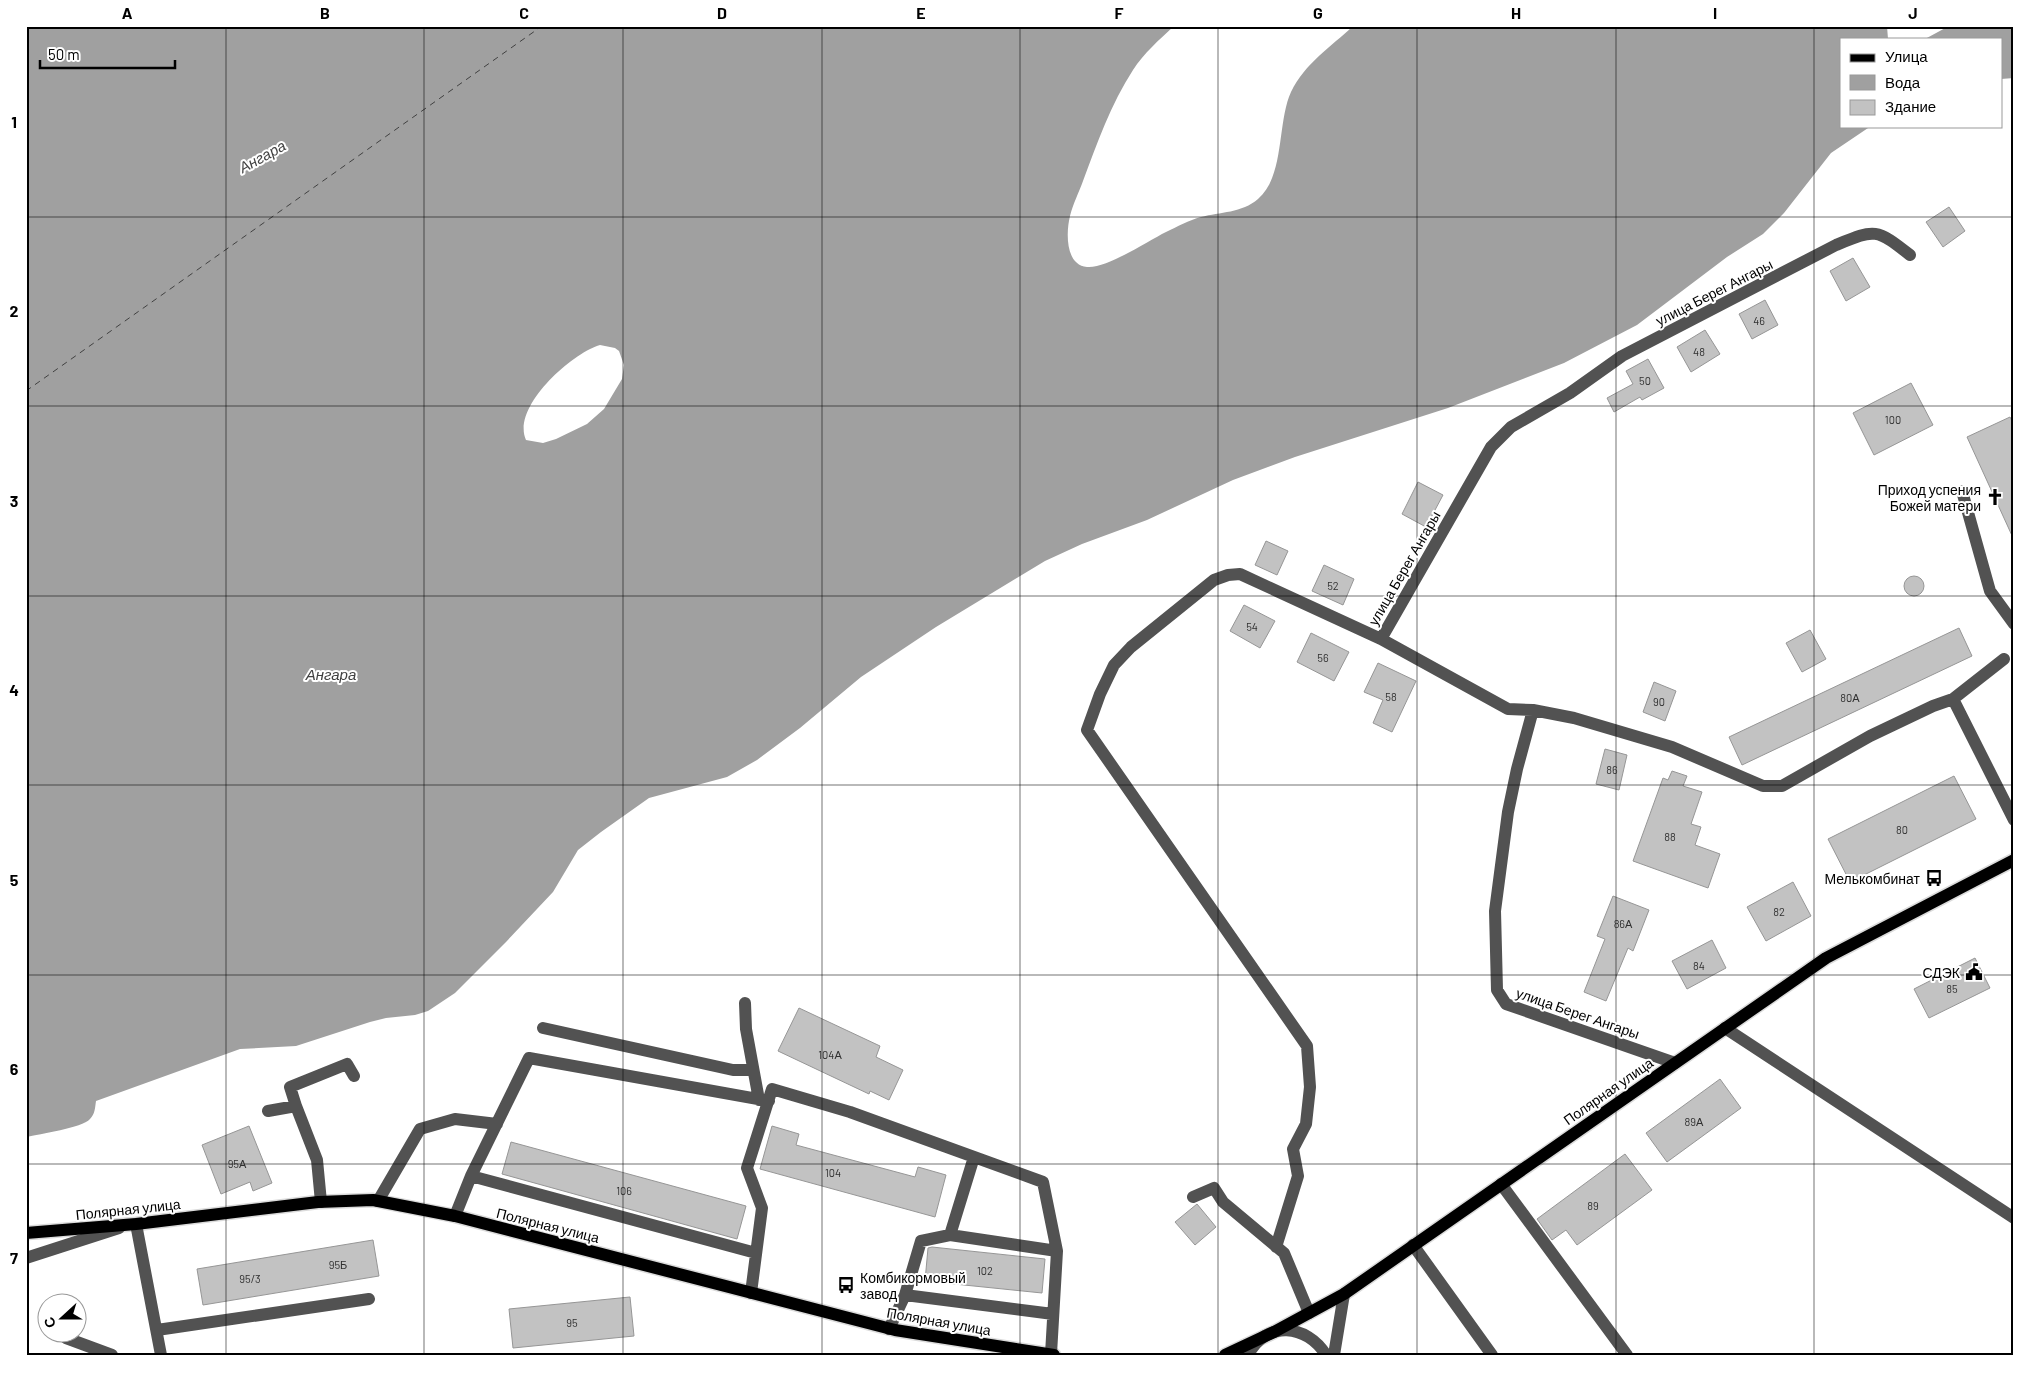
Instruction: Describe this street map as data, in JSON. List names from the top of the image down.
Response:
{
  "streets": {
    "main road": ["Полярная улица"],
    "street": ["улица Берег Ангары"]
  },
  "crossings": [
    ["улица Берег Ангары", "Полярная улица"]
  ],
  "water": ["Ангара"],
  "places": {
    "church": ["Приход успения Божей матери"],
    "bus stop": ["Мелькомбинат", "Комбикормовый завод"],
    "public building": ["СДЭК"]
  },
  "house_numbers": [
    "46",
    "48",
    "50",
    "100",
    "52",
    "54",
    "56",
    "58",
    "80А",
    "90",
    "86",
    "80",
    "88",
    "82",
    "86А",
    "84",
    "85",
    "104А",
    "89А",
    "95А",
    "104",
    "106",
    "89",
    "95Б",
    "102",
    "95/3",
    "95"
  ],
  "legend": ["Улица", "Вода", "Здание"],
  "scale_bar": "50 m",
  "north": "left",
  "grid": {
    "columns": [
      "A",
      "B",
      "C",
      "D",
      "E",
      "F",
      "G",
      "H",
      "I",
      "J"
    ],
    "rows": [
      "1",
      "2",
      "3",
      "4",
      "5",
      "6",
      "7"
    ]
  }
}
